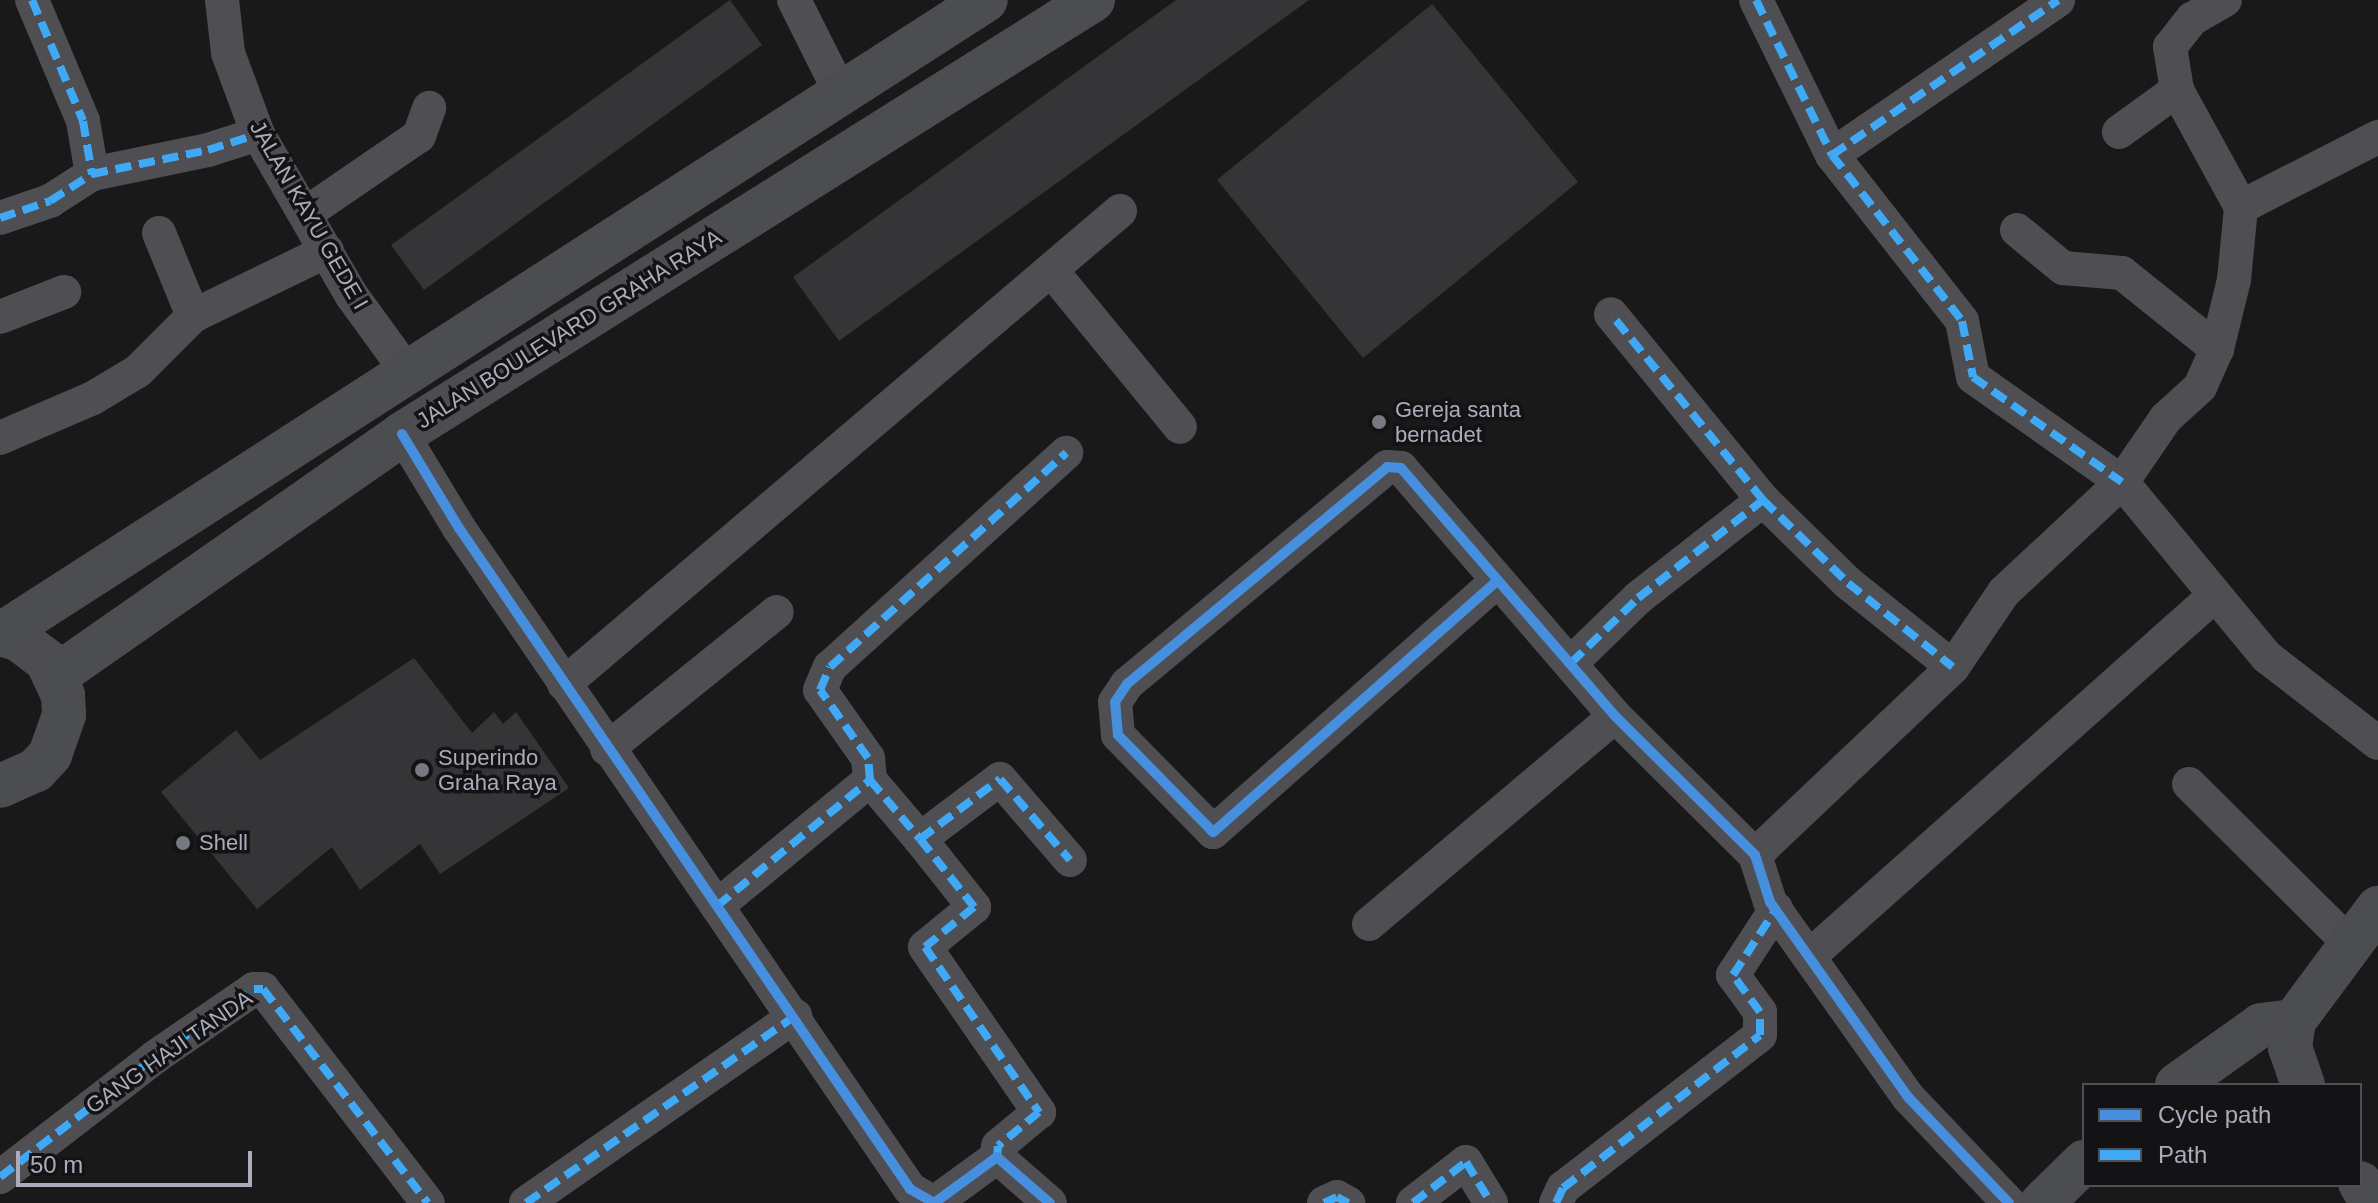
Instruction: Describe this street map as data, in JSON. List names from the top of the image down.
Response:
{
  "streets": {
    "main road": ["JALAN BOULEVARD GRAHA RAYA"],
    "street": ["JALAN KAYU GEDE I", "GANG HAJI TANDA"]
  },
  "places": ["Gereja santa bernadet", "Superindo Graha Raya", "Shell"],
  "legend": ["Cycle path", "Path"],
  "scale_bar": "50 m"
}
